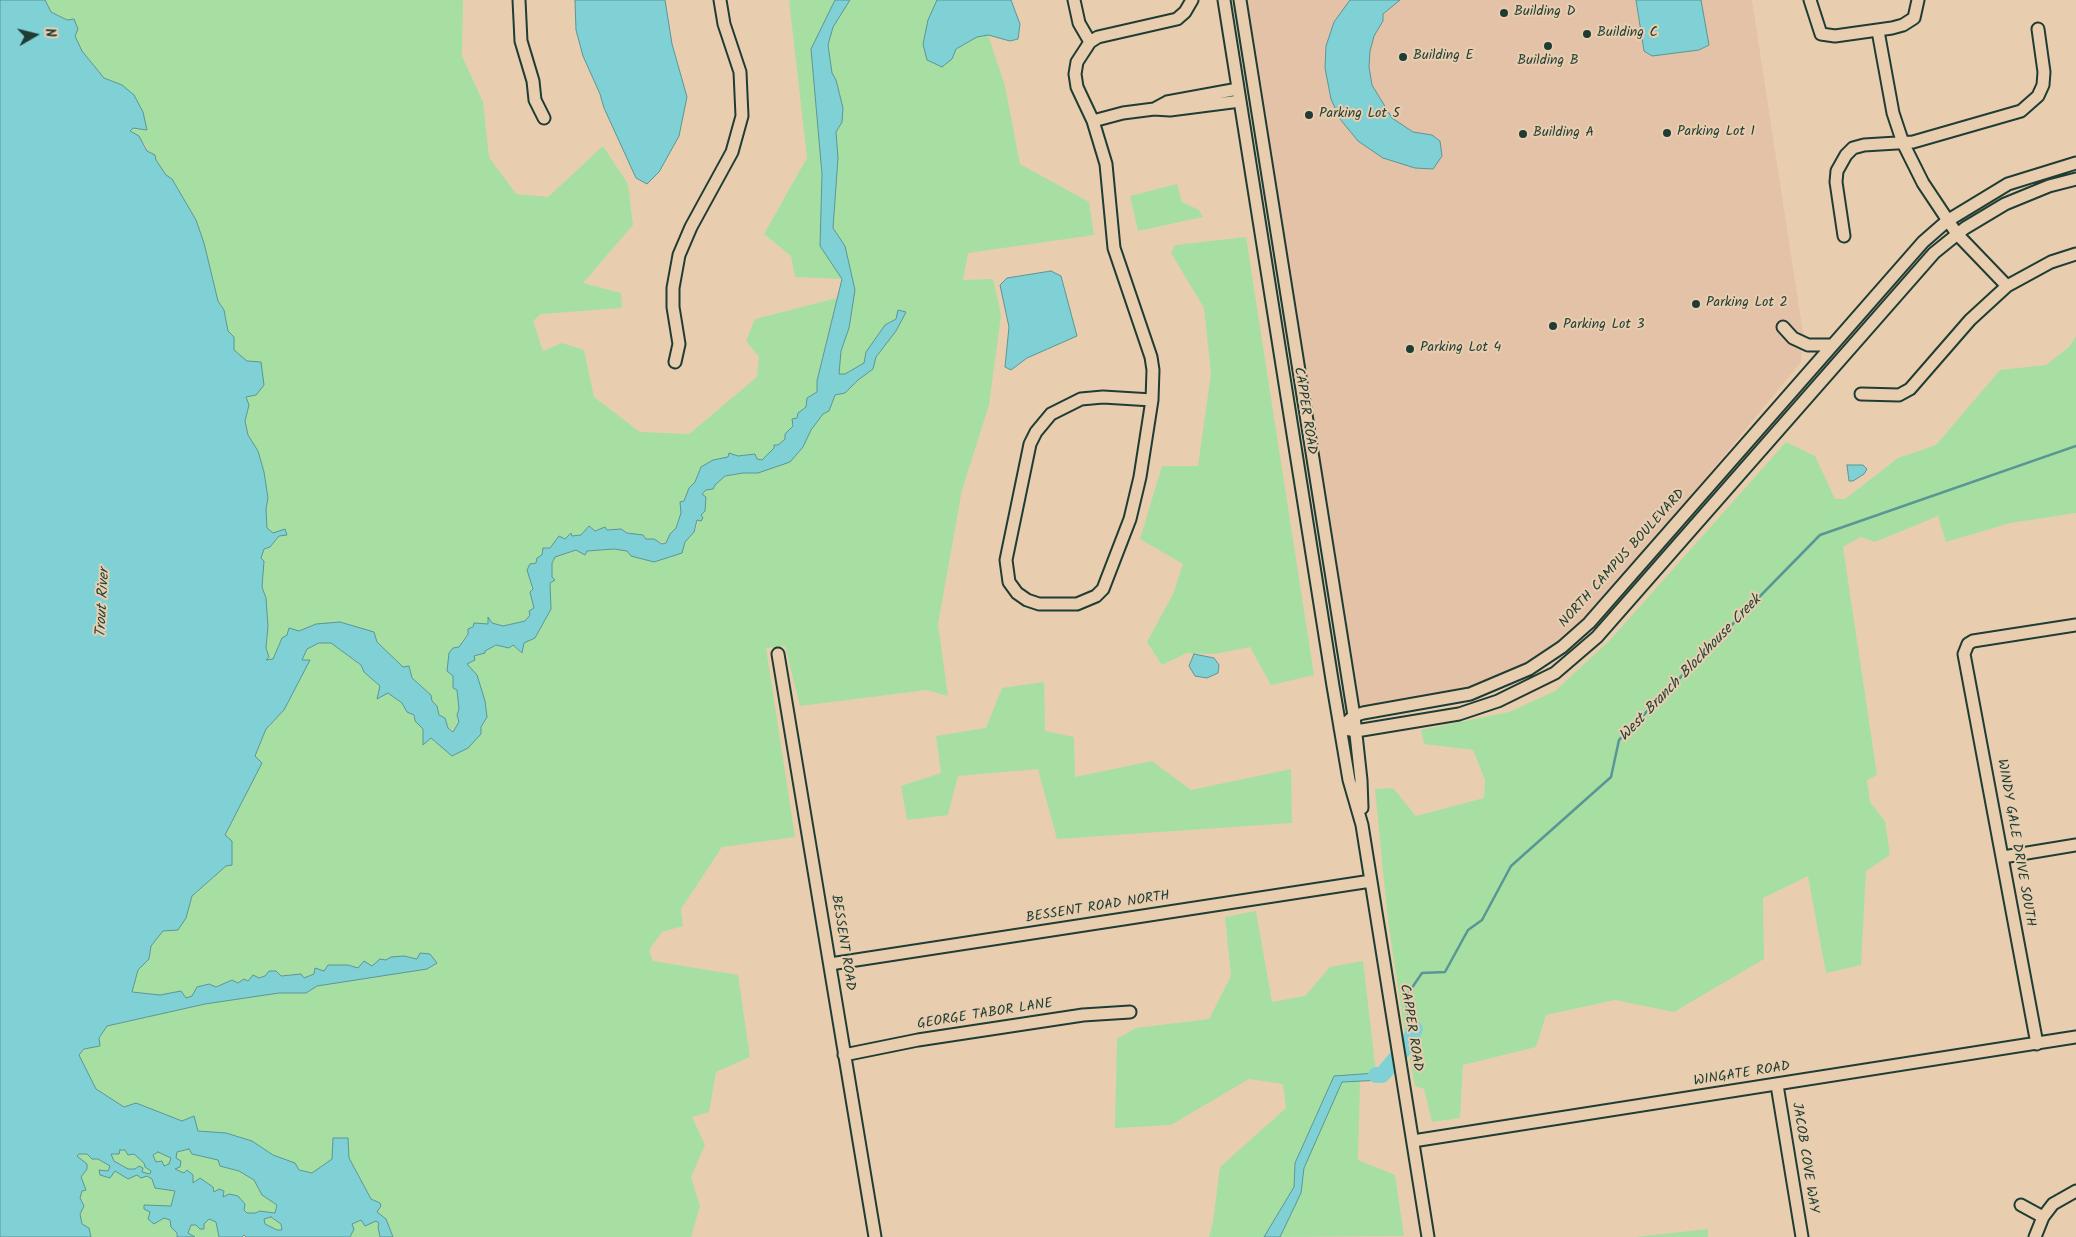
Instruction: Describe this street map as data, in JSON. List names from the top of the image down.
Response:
{
  "streets": {
    "street": [
      "CAPPER ROAD",
      "NORTH CAMPUS BOULEVARD",
      "WINDY GALE DRIVE SOUTH",
      "BESSENT ROAD NORTH",
      "BESSENT ROAD",
      "GEORGE TABOR LANE",
      "WINGATE ROAD",
      "JACOB COVE WAY"
    ]
  },
  "crossings": [
    ["CAPPER ROAD", "NORTH CAMPUS BOULEVARD"],
    ["CAPPER ROAD", "BESSENT ROAD NORTH"],
    ["CAPPER ROAD", "WINGATE ROAD"],
    ["WINDY GALE DRIVE SOUTH", "WINGATE ROAD"],
    ["BESSENT ROAD NORTH", "BESSENT ROAD"],
    ["BESSENT ROAD", "GEORGE TABOR LANE"],
    ["WINGATE ROAD", "JACOB COVE WAY"]
  ],
  "water": ["Trout River", "West Branch Blockhouse Creek"],
  "places": [
    "Building D",
    "Building C",
    "Building B",
    "Building E",
    "Parking Lot 5",
    "Parking Lot 1",
    "Building A",
    "Parking Lot 2",
    "Parking Lot 3",
    "Parking Lot 4"
  ],
  "north": "right"
}
